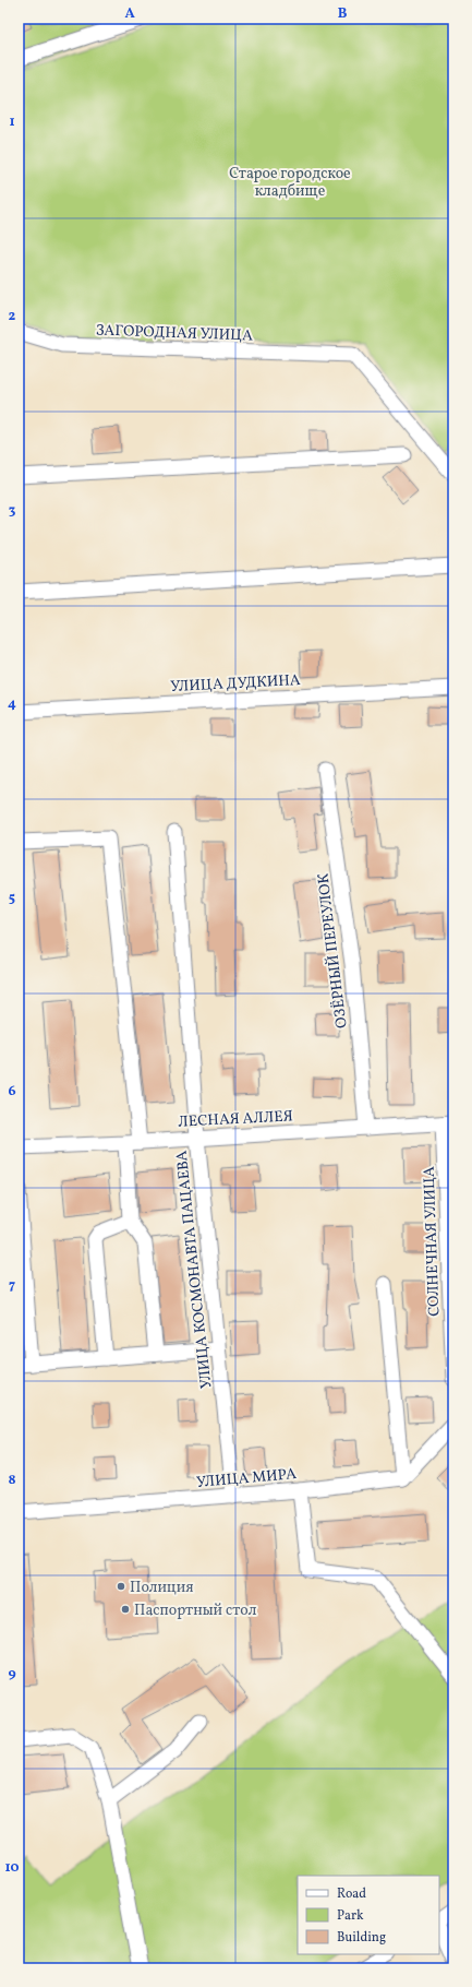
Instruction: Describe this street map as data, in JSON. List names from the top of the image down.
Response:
{
  "streets": {
    "street": [
      "ЗАГОРОДНАЯ УЛИЦА",
      "УЛИЦА ДУДКИНА",
      "ОЗЁРНЫЙ ПЕРЕУЛОК",
      "ЛЕСНАЯ АЛЛЕЯ",
      "СОЛНЕЧНАЯ УЛИЦА",
      "УЛИЦА КОСМОНАВТА ПАЦАЕВА",
      "УЛИЦА МИРА"
    ]
  },
  "crossings": [
    ["ОЗЁРНЫЙ ПЕРЕУЛОК", "ЛЕСНАЯ АЛЛЕЯ"],
    ["ЛЕСНАЯ АЛЛЕЯ", "СОЛНЕЧНАЯ УЛИЦА"],
    ["ЛЕСНАЯ АЛЛЕЯ", "УЛИЦА КОСМОНАВТА ПАЦАЕВА"],
    ["УЛИЦА КОСМОНАВТА ПАЦАЕВА", "УЛИЦА МИРА"]
  ],
  "parks": ["Старое городское кладбище"],
  "places": ["Полиция", "Паспортный стол"],
  "legend": ["Road", "Park", "Building"],
  "grid": {
    "columns": ["A", "B"],
    "rows": [
      "1",
      "2",
      "3",
      "4",
      "5",
      "6",
      "7",
      "8",
      "9",
      "10"
    ]
  }
}
